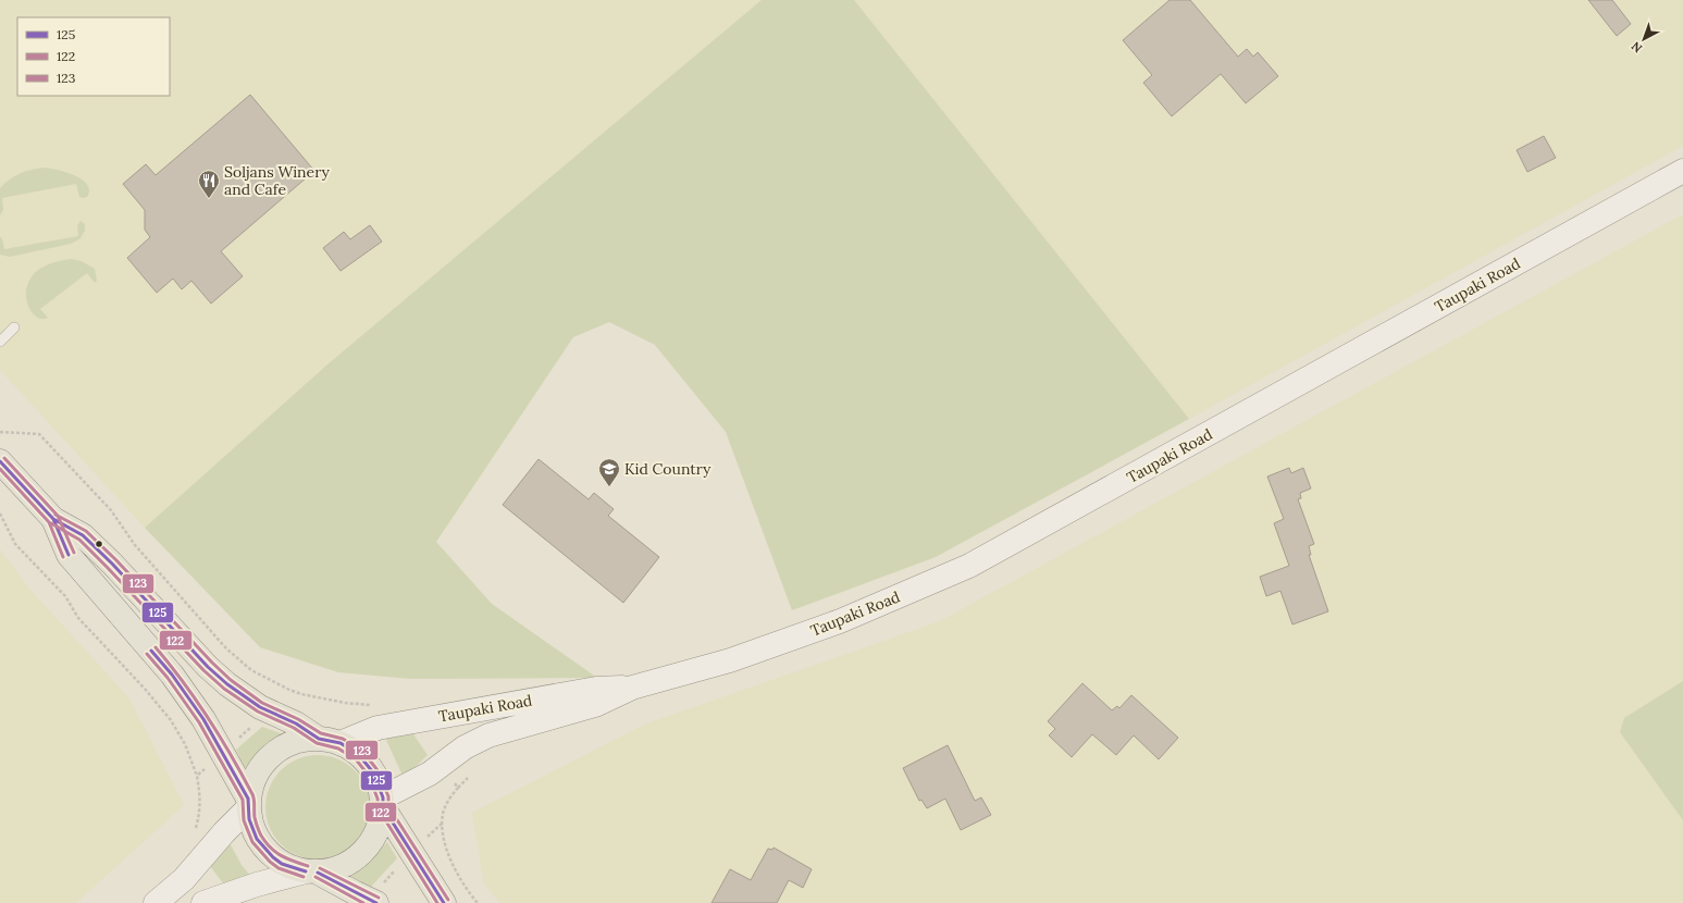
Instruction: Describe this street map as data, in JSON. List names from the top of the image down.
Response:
{
  "streets": {
    "street": ["Taupaki Road"]
  },
  "places": {
    "restaurant": ["Soljans Winery and Cafe"],
    "school or university": ["Kid Country"]
  },
  "lines": ["transit line 123", "transit line 125", "transit line 122"],
  "legend": ["125", "122", "123"],
  "north": "bottom left"
}
